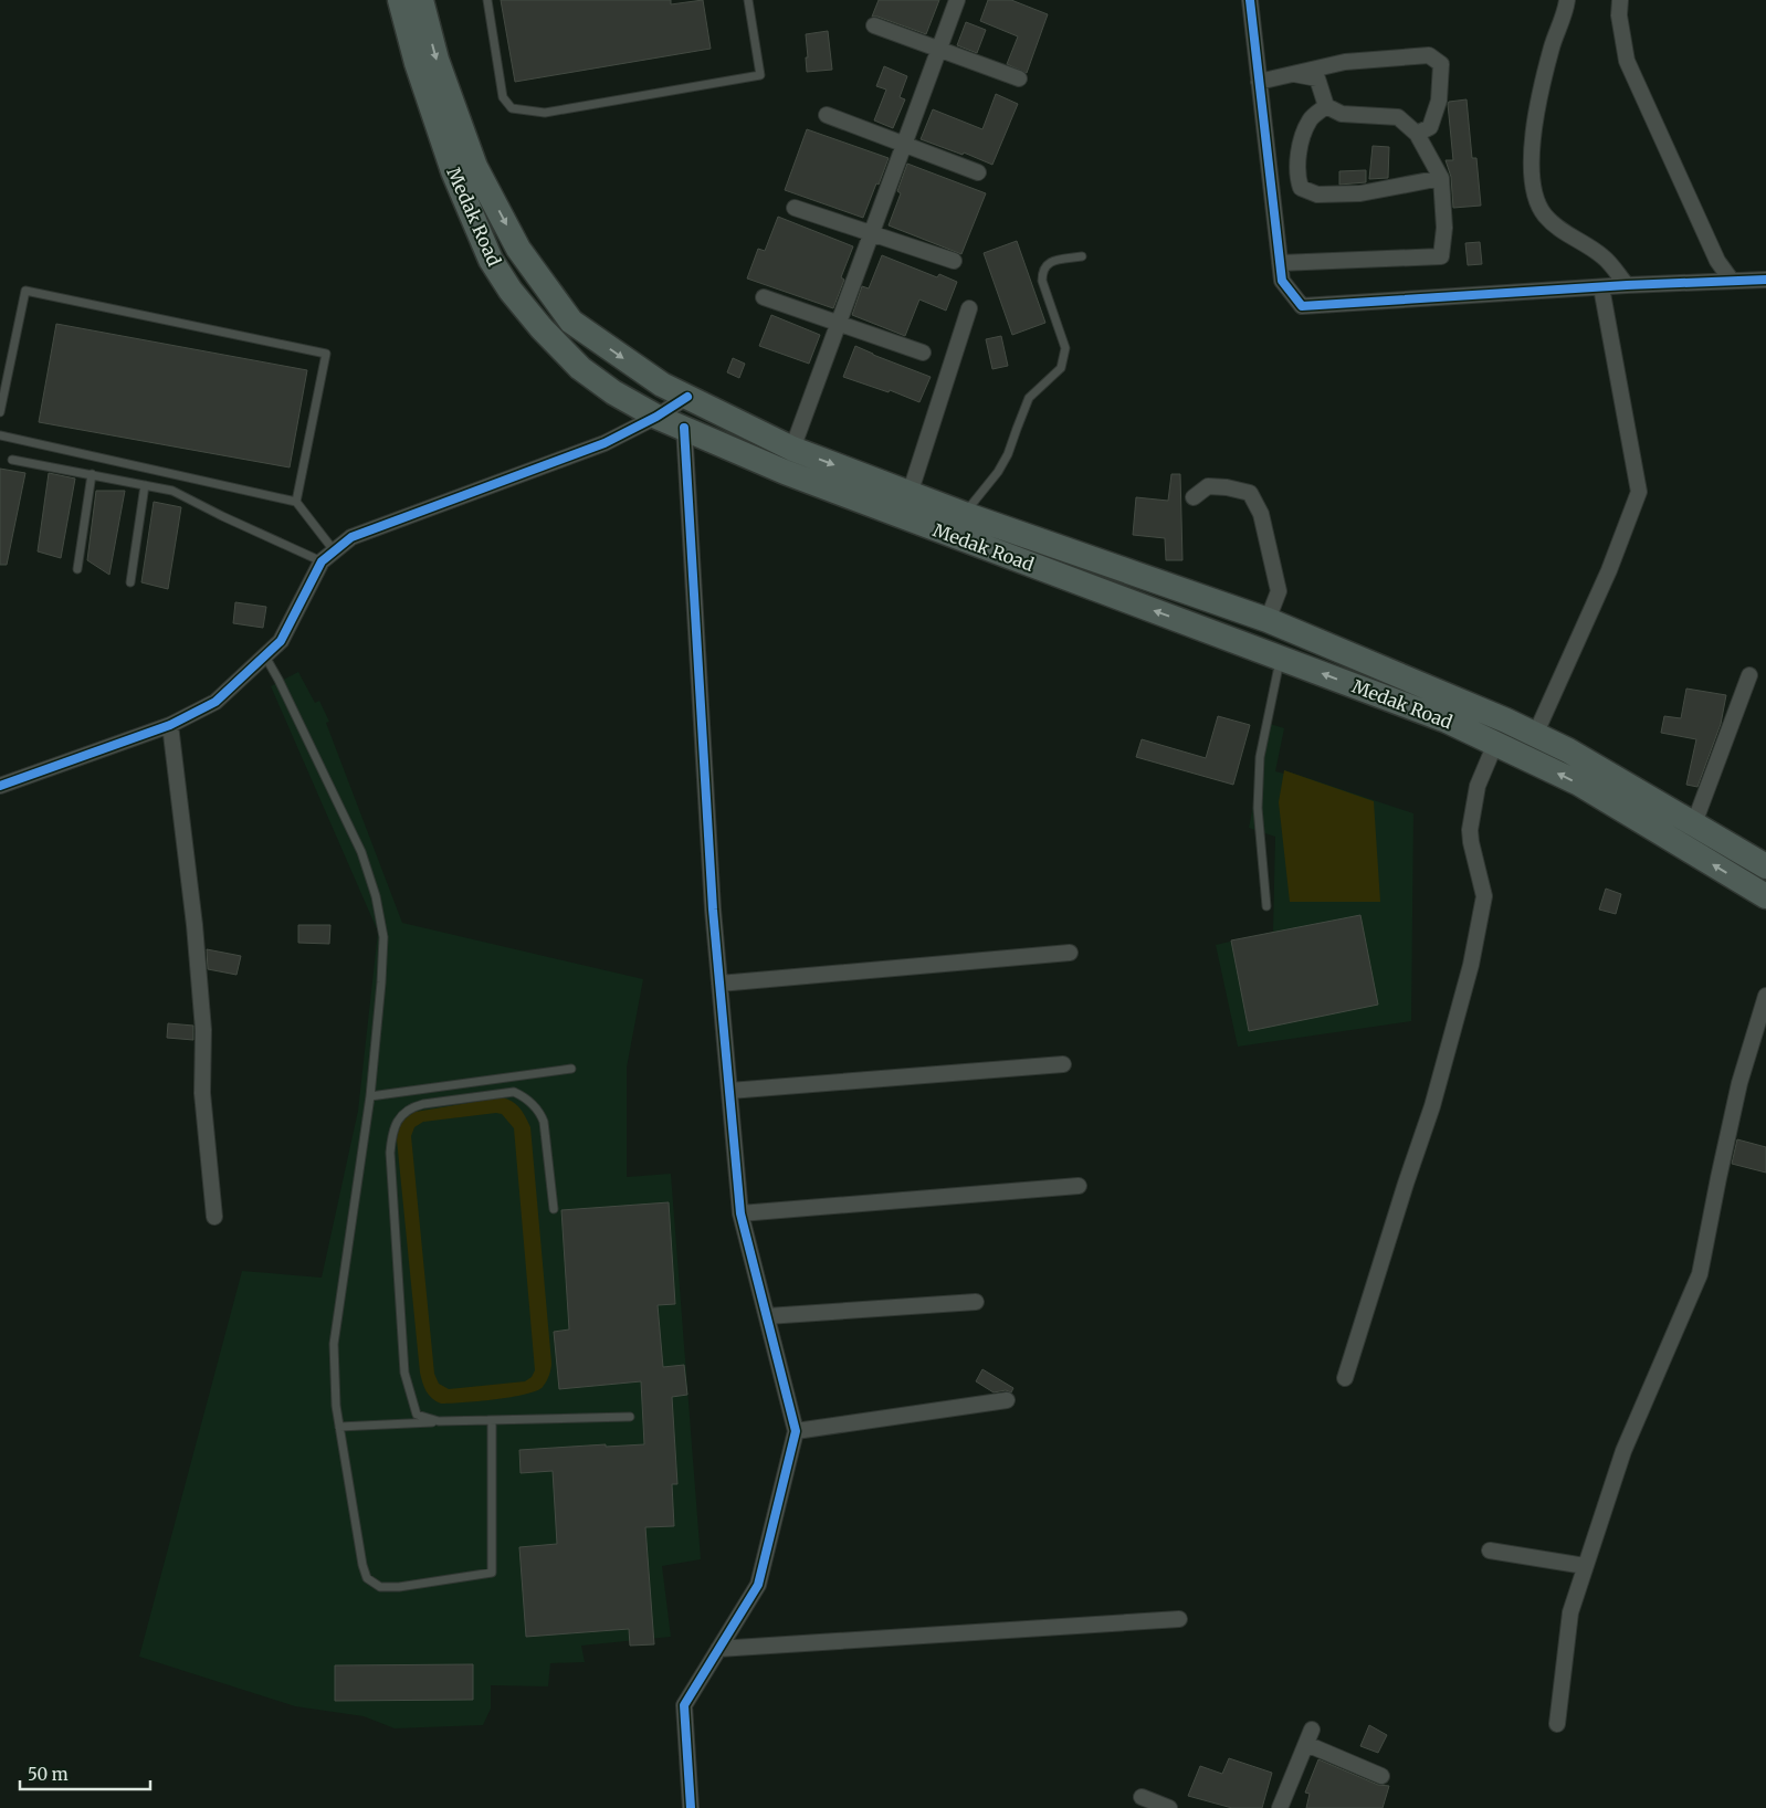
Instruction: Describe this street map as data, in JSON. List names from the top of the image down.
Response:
{
  "streets": {
    "main road": ["Medak Road"]
  },
  "scale_bar": "50 m"
}
